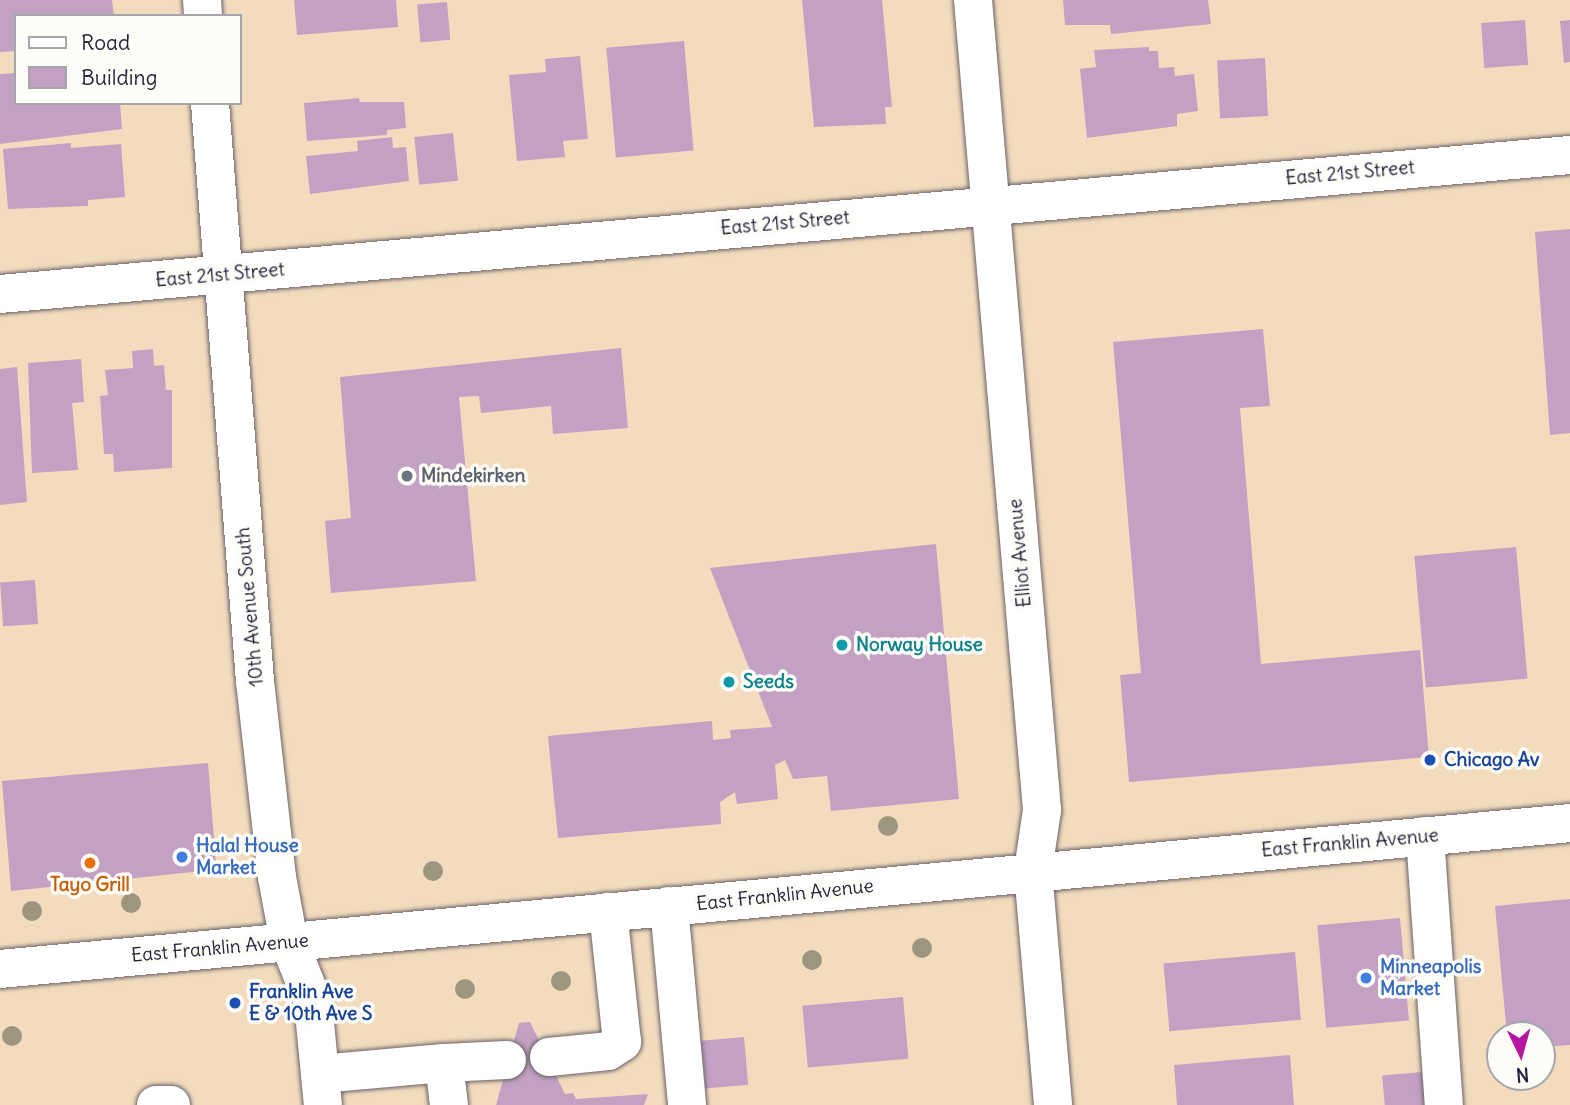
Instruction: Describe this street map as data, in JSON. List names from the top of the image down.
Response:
{
  "streets": {
    "street": [
      "East 21st Street",
      "Elliot Avenue",
      "10th Avenue South",
      "East Franklin Avenue"
    ]
  },
  "crossings": [
    ["East 21st Street", "Elliot Avenue"],
    ["East 21st Street", "10th Avenue South"],
    ["Elliot Avenue", "East Franklin Avenue"],
    ["10th Avenue South", "East Franklin Avenue"]
  ],
  "places": [
    "Mindekirken",
    "Norway House",
    "Seeds",
    "Chicago Av",
    "Halal House Market",
    "Tayo Grill",
    "Minneapolis Market",
    "Franklin Ave E & 10th Ave S"
  ],
  "legend": ["Road", "Building"],
  "north": "bottom"
}
